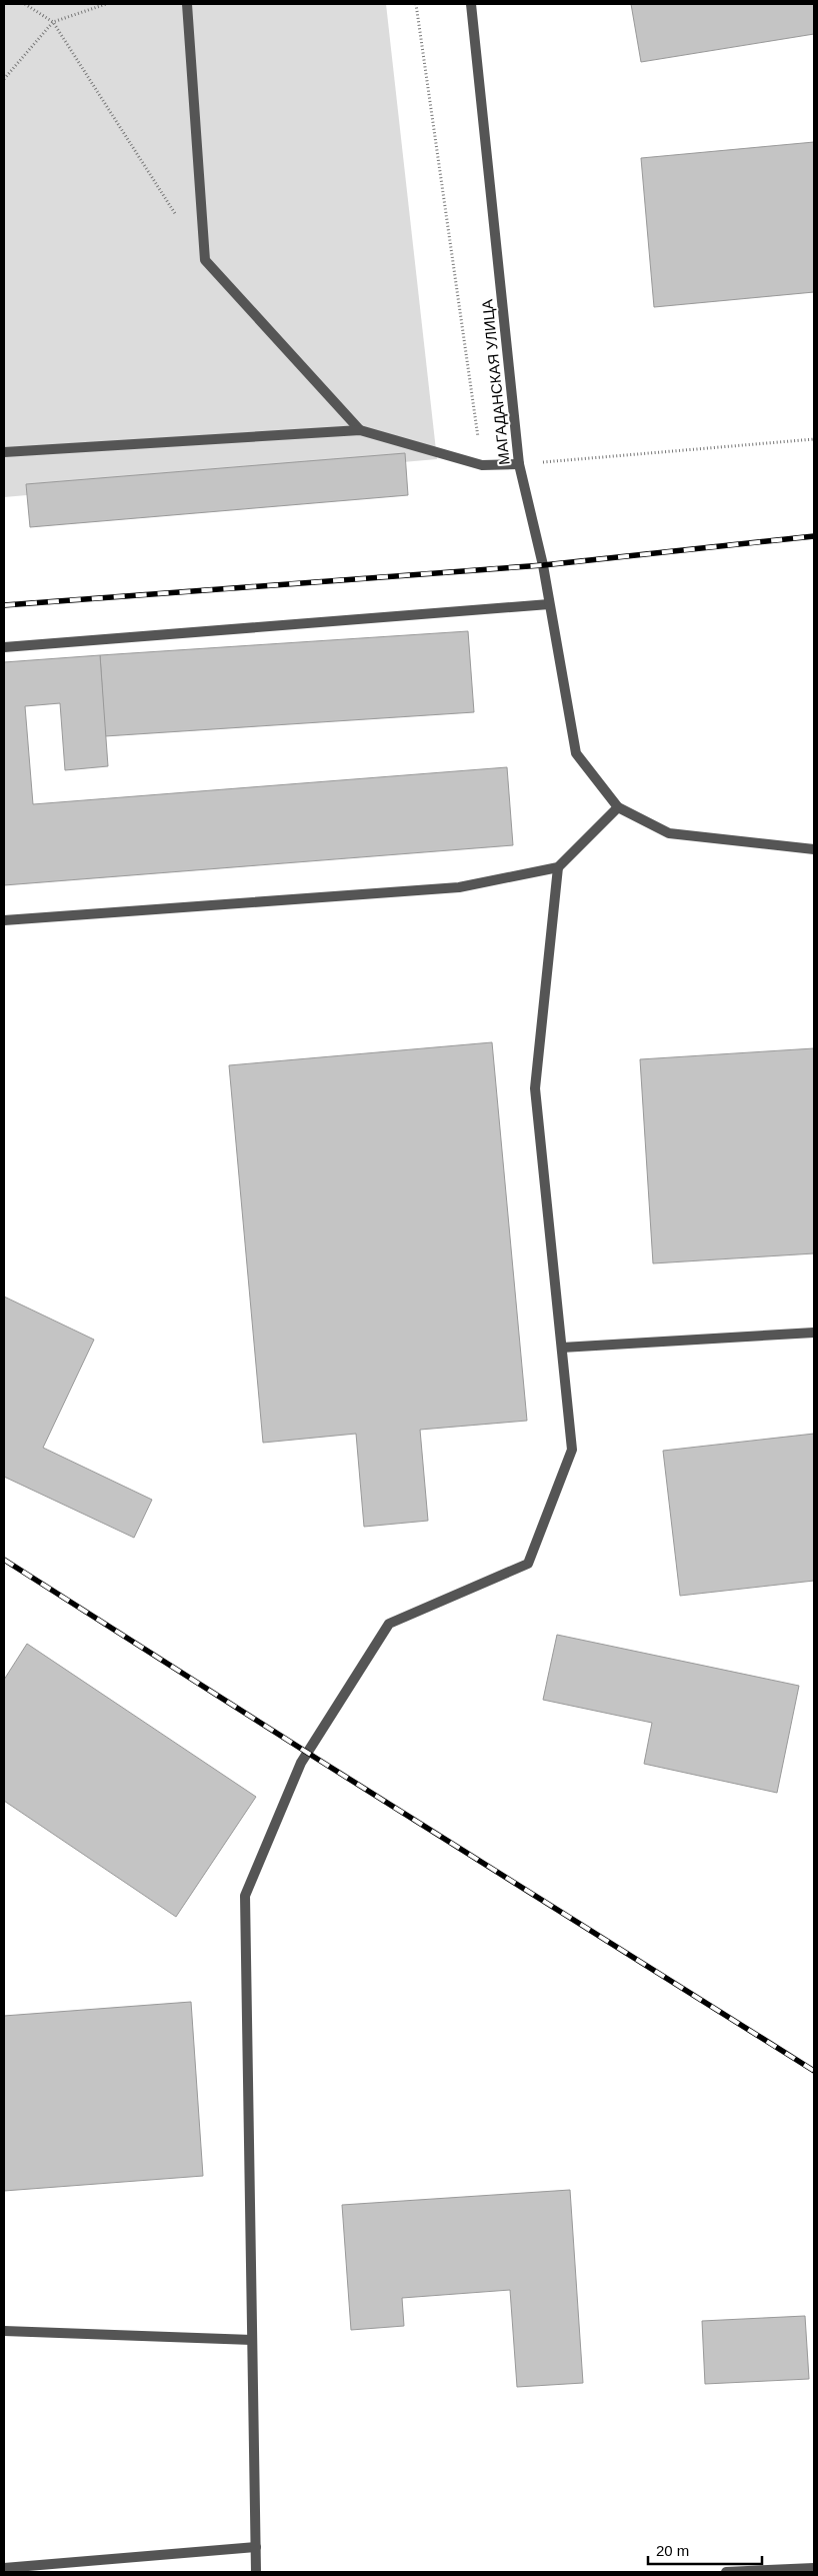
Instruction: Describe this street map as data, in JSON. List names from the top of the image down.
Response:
{
  "streets": {
    "street": ["МАГАДАНСКАЯ УЛИЦА"]
  },
  "scale_bar": "20 m"
}
